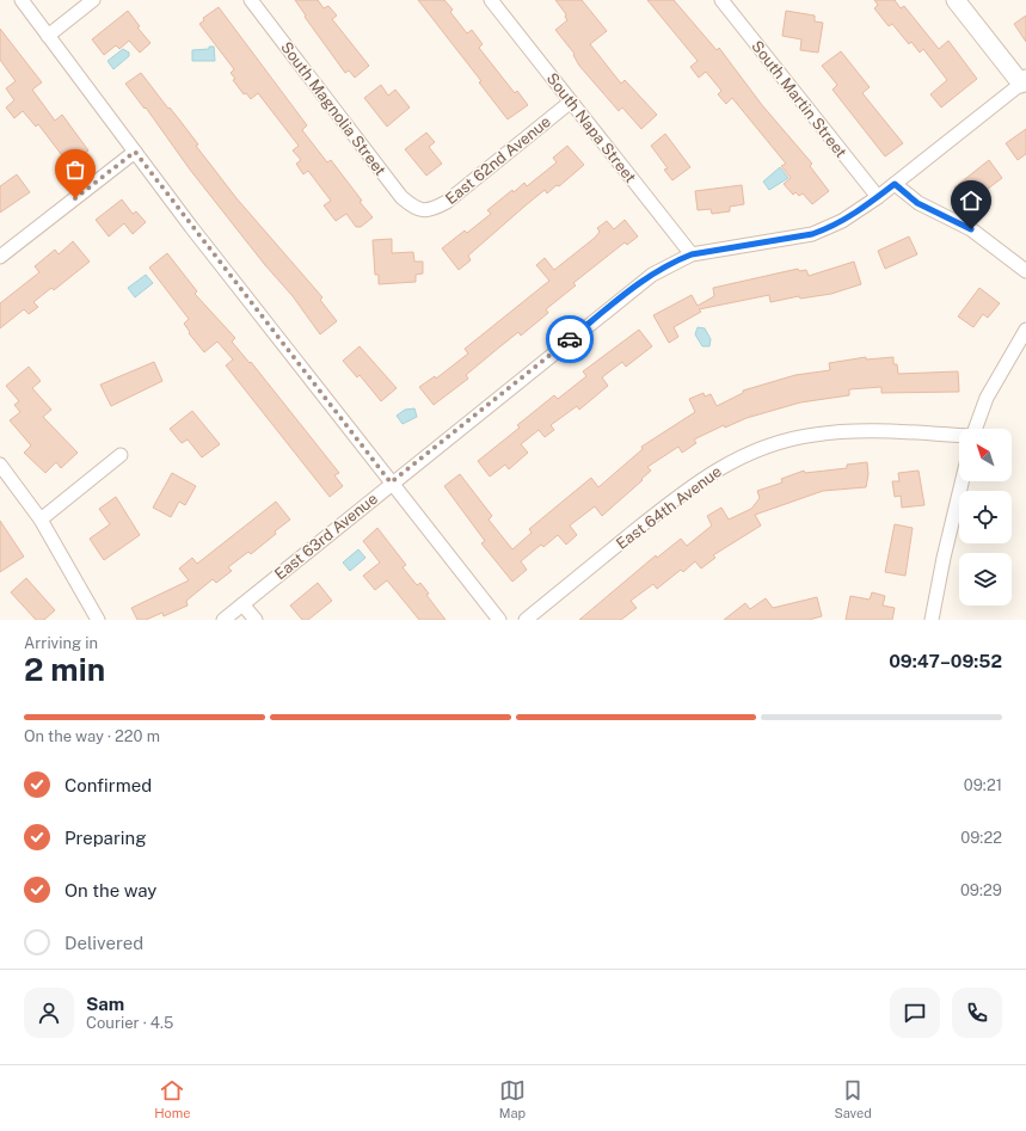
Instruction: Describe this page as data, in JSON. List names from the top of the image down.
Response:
{
  "streets": {
    "street": [
      "South Martin Street",
      "South Magnolia Street",
      "South Napa Street",
      "East 62nd Avenue",
      "East 64th Avenue",
      "East 63rd Avenue"
    ]
  },
  "crossings": [
    ["South Martin Street", "East 63rd Avenue"],
    ["South Magnolia Street", "East 62nd Avenue"],
    ["South Napa Street", "East 62nd Avenue"],
    ["South Napa Street", "East 63rd Avenue"]
  ],
  "north": "top left",
  "page": {
    "heading": ["2 min", "Arriving in", "09:47–09:52"],
    "panel": ["Sam", "Courier · 4.5"],
    "bar": "On the way · 220 m",
    "list": [
      ["Confirmed", "09:21"],
      ["Preparing", "09:22"],
      ["On the way", "09:29"],
      "Delivered"
    ],
    "tabs": ["Home", "Map", "Saved"]
  }
}
